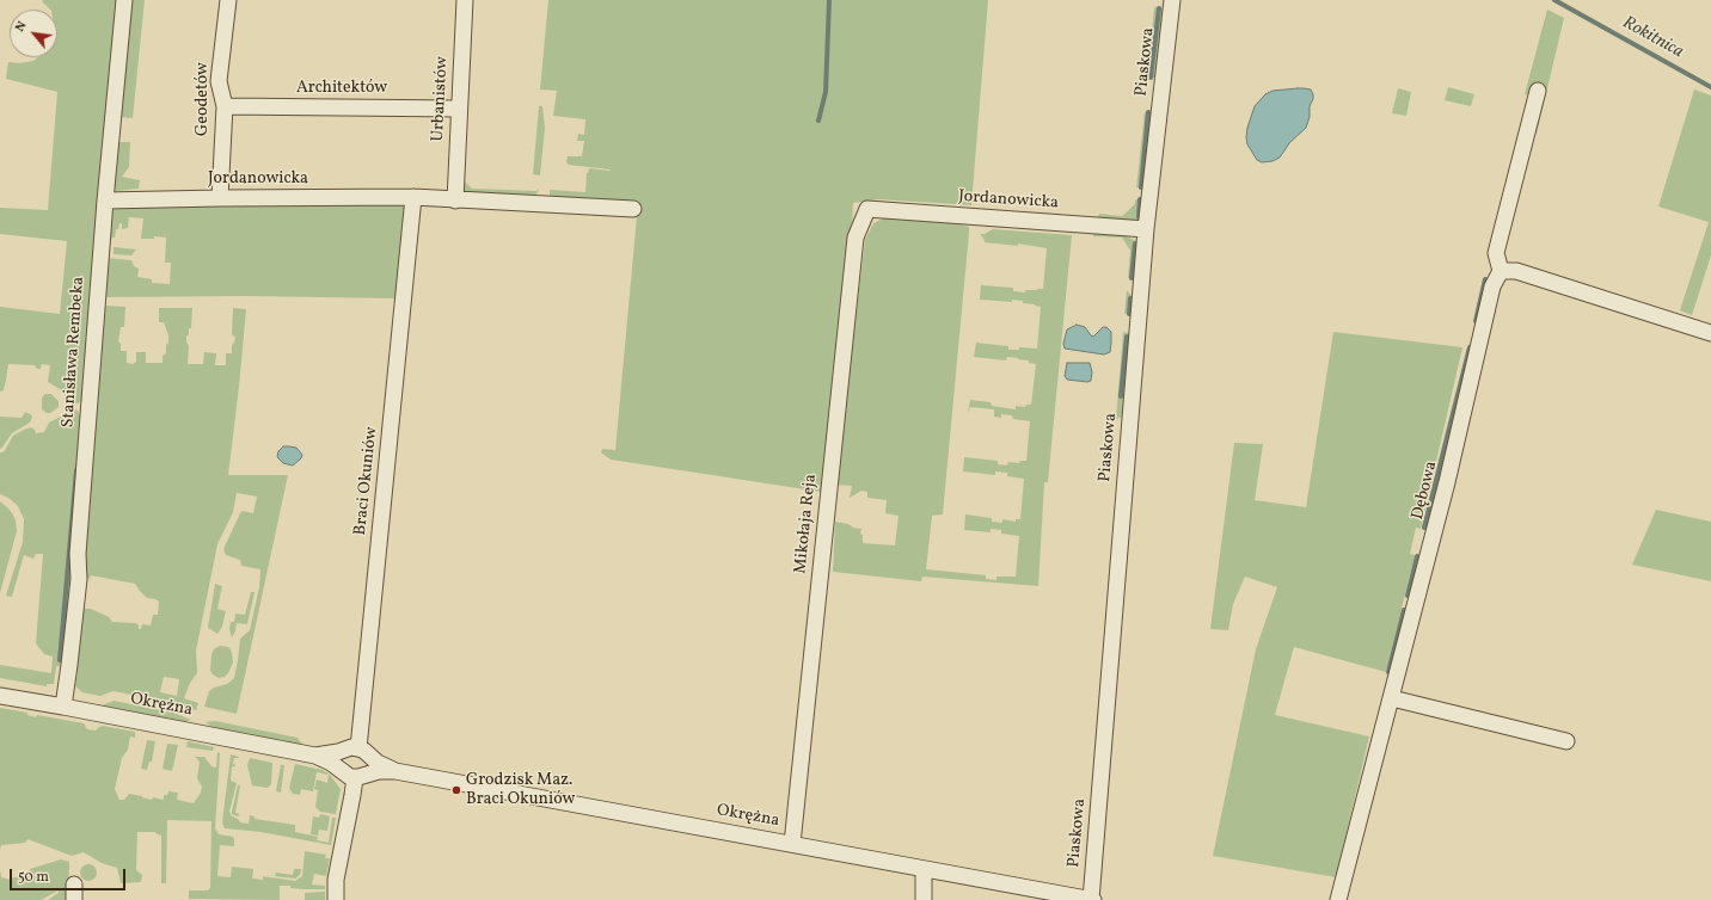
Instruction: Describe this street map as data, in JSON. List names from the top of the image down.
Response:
{
  "streets": {
    "street": [
      "Piaskowa",
      "Architektów",
      "Geodetów",
      "Urbanistów",
      "Jordanowicka",
      "Stanisława Rembeka",
      "Braci Okuniów",
      "Dębowa",
      "Mikołaja Reja",
      "Okrężna"
    ]
  },
  "crossings": [
    ["Piaskowa", "Jordanowicka"],
    ["Piaskowa", "Okrężna"],
    ["Architektów", "Geodetów"],
    ["Architektów", "Urbanistów"],
    ["Geodetów", "Jordanowicka"],
    ["Urbanistów", "Jordanowicka"],
    ["Jordanowicka", "Stanisława Rembeka"],
    ["Jordanowicka", "Braci Okuniów"],
    ["Jordanowicka", "Mikołaja Reja"],
    ["Stanisława Rembeka", "Okrężna"],
    ["Braci Okuniów", "Okrężna"],
    ["Mikołaja Reja", "Okrężna"]
  ],
  "water": ["Rokitnica"],
  "places": ["Grodzisk Maz. Braci Okuniów"],
  "scale_bar": "50 m",
  "north": "top left"
}
